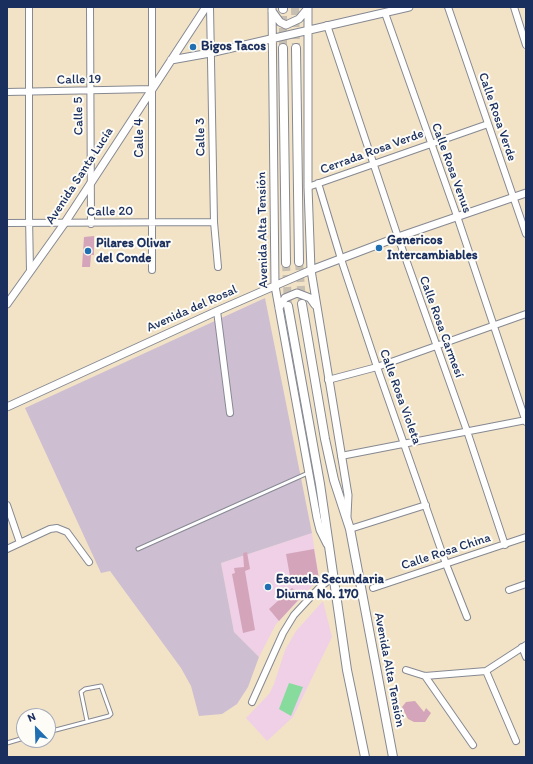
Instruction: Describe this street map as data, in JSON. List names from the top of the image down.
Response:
{
  "streets": {
    "main road": ["Avenida Alta Tensión"],
    "street": [
      "Calle 19",
      "Calle 5",
      "Calle Rosa Verde",
      "Calle 3",
      "Calle 4",
      "Cerrada Rosa Verde",
      "Calle Rosa Venus",
      "Avenida Santa Lucía",
      "Calle 20",
      "Avenida del Rosal",
      "Calle Rosa Carmesí",
      "Calle Rosa Violeta",
      "Calle Rosa China"
    ]
  },
  "crossings": [
    ["Calle 19", "Calle 5"],
    ["Calle 19", "Calle 4"],
    ["Calle 19", "Avenida Santa Lucía"],
    ["Calle 5", "Avenida Santa Lucía"],
    ["Calle 5", "Calle 20"],
    ["Calle Rosa Verde", "Cerrada Rosa Verde"],
    ["Calle Rosa Verde", "Avenida del Rosal"],
    ["Calle 3", "Calle 20"],
    ["Calle 4", "Avenida Santa Lucía"],
    ["Calle 4", "Calle 20"],
    ["Cerrada Rosa Verde", "Calle Rosa Venus"],
    ["Cerrada Rosa Verde", "Avenida Alta Tensión"],
    ["Cerrada Rosa Verde", "Calle Rosa Carmesí"],
    ["Cerrada Rosa Verde", "Calle Rosa Violeta"],
    ["Calle Rosa Venus", "Avenida del Rosal"],
    ["Avenida Santa Lucía", "Calle 20"],
    ["Avenida Alta Tensión", "Avenida del Rosal"],
    ["Avenida del Rosal", "Calle Rosa Carmesí"],
    ["Avenida del Rosal", "Calle Rosa Violeta"],
    ["Calle Rosa Carmesí", "Calle Rosa China"],
    ["Calle Rosa Violeta", "Calle Rosa China"]
  ],
  "places": [
    "Bigos Tacos",
    "Genericos Intercambiables",
    "Pilares Olivar del Conde",
    "Escuela Secundaria Diurna No. 170"
  ],
  "north": "top left"
}
